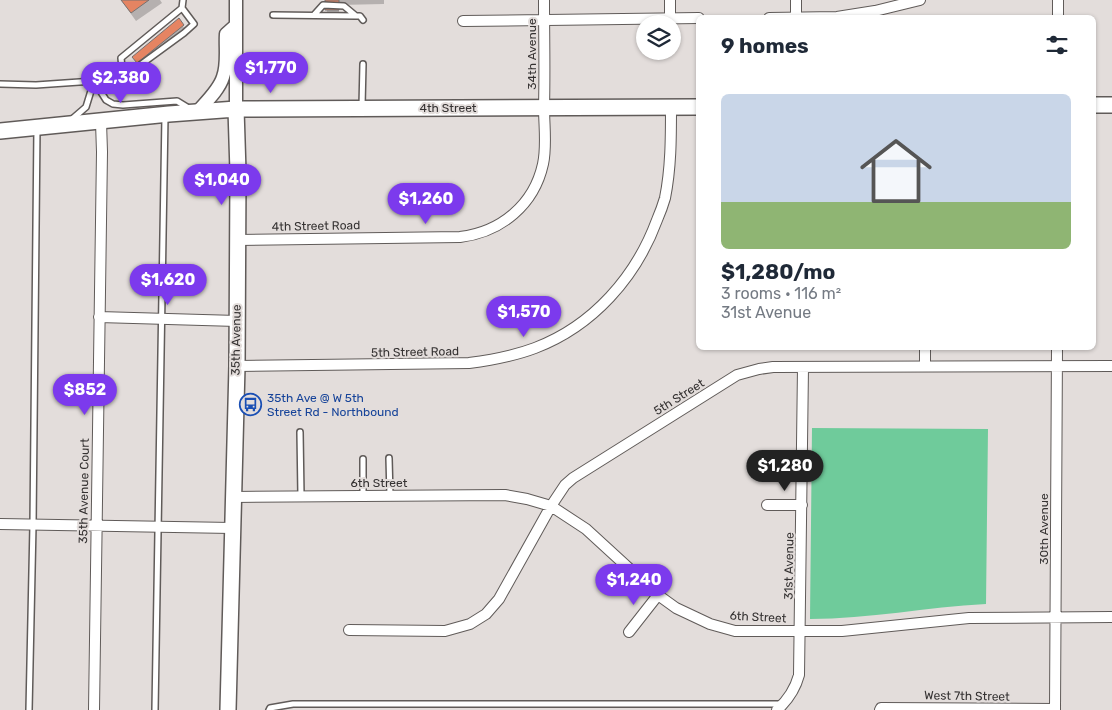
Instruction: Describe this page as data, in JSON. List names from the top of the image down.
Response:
{
  "streets": {
    "main road": ["4th Street", "35th Avenue"],
    "street": [
      "34th Avenue",
      "4th Street Road",
      "5th Street Road",
      "5th Street",
      "6th Street",
      "35th Avenue Court",
      "30th Avenue",
      "31st Avenue",
      "West 7th Street"
    ]
  },
  "crossings": [
    ["34th Avenue", "4th Street"],
    ["34th Avenue", "4th Street Road"],
    ["4th Street", "4th Street Road"],
    ["4th Street", "35th Avenue"],
    ["4th Street", "5th Street Road"],
    ["4th Street", "35th Avenue Court"],
    ["4th Street Road", "35th Avenue"],
    ["35th Avenue", "5th Street Road"],
    ["35th Avenue", "6th Street"],
    ["5th Street", "6th Street"],
    ["5th Street", "30th Avenue"],
    ["5th Street", "31st Avenue"],
    ["6th Street", "30th Avenue"],
    ["6th Street", "31st Avenue"],
    ["30th Avenue", "West 7th Street"]
  ],
  "places": {
    "bus stop": ["35th Ave @ W 5th Street Rd - Northbound"]
  },
  "page": {
    "heading": "9 homes",
    "price": [
      "$1,770",
      "$2,380",
      "$1,040",
      "$1,260",
      "$1,620",
      "$1,570",
      "$852",
      "$1,280",
      "$1,240"
    ],
    "list": [
      {
        "name": "$1,280/mo",
        "note": "3 rooms · 116 m² · 31st Avenue"
      }
    ]
  }
}
